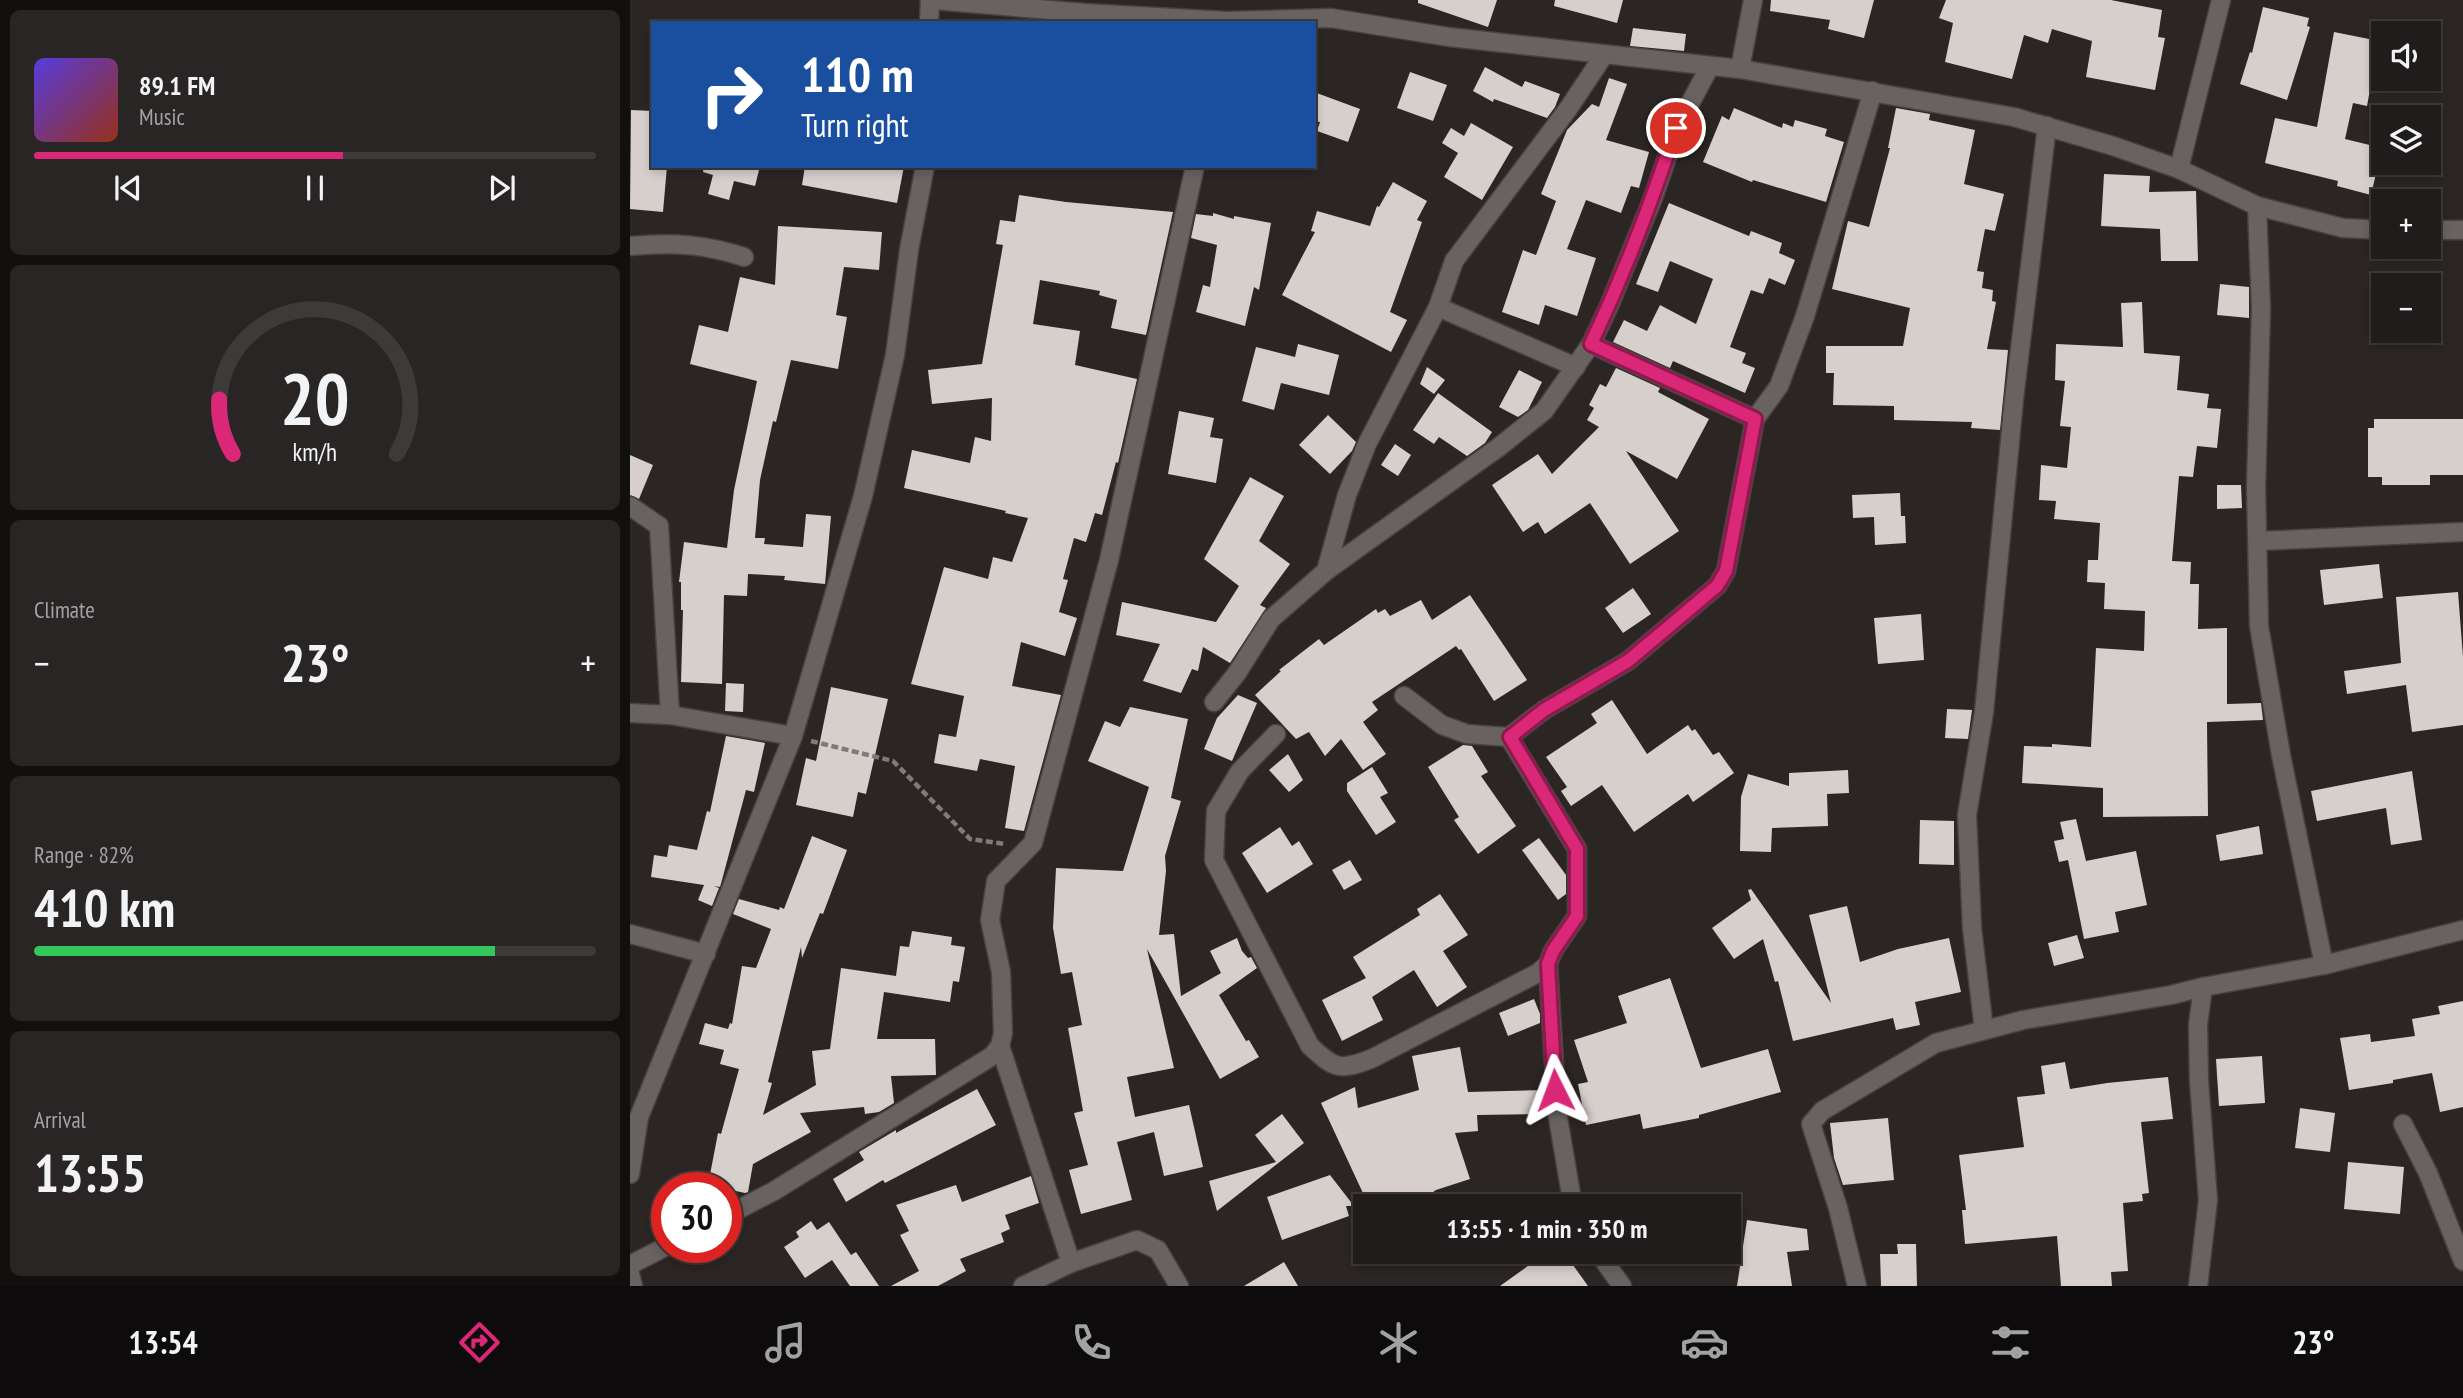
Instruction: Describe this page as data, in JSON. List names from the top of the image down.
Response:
{
  "page": {
    "map_buttons": ["+", "−"],
    "turn": ["110 m", "Turn right"],
    "song": ["89.1 FM", "Music"],
    "tile": [
      "Climate",
      ["Range · 82%", "410 km"],
      ["Arrival", "13:55"]
    ],
    "heat": ["−", "23°", "+"],
    "limit": "30",
    "trip": "13:55 · 1 min · 350 m",
    "tabs": ["13:54", "23°"],
    "gauge": ["20", "km/h"]
  }
}
